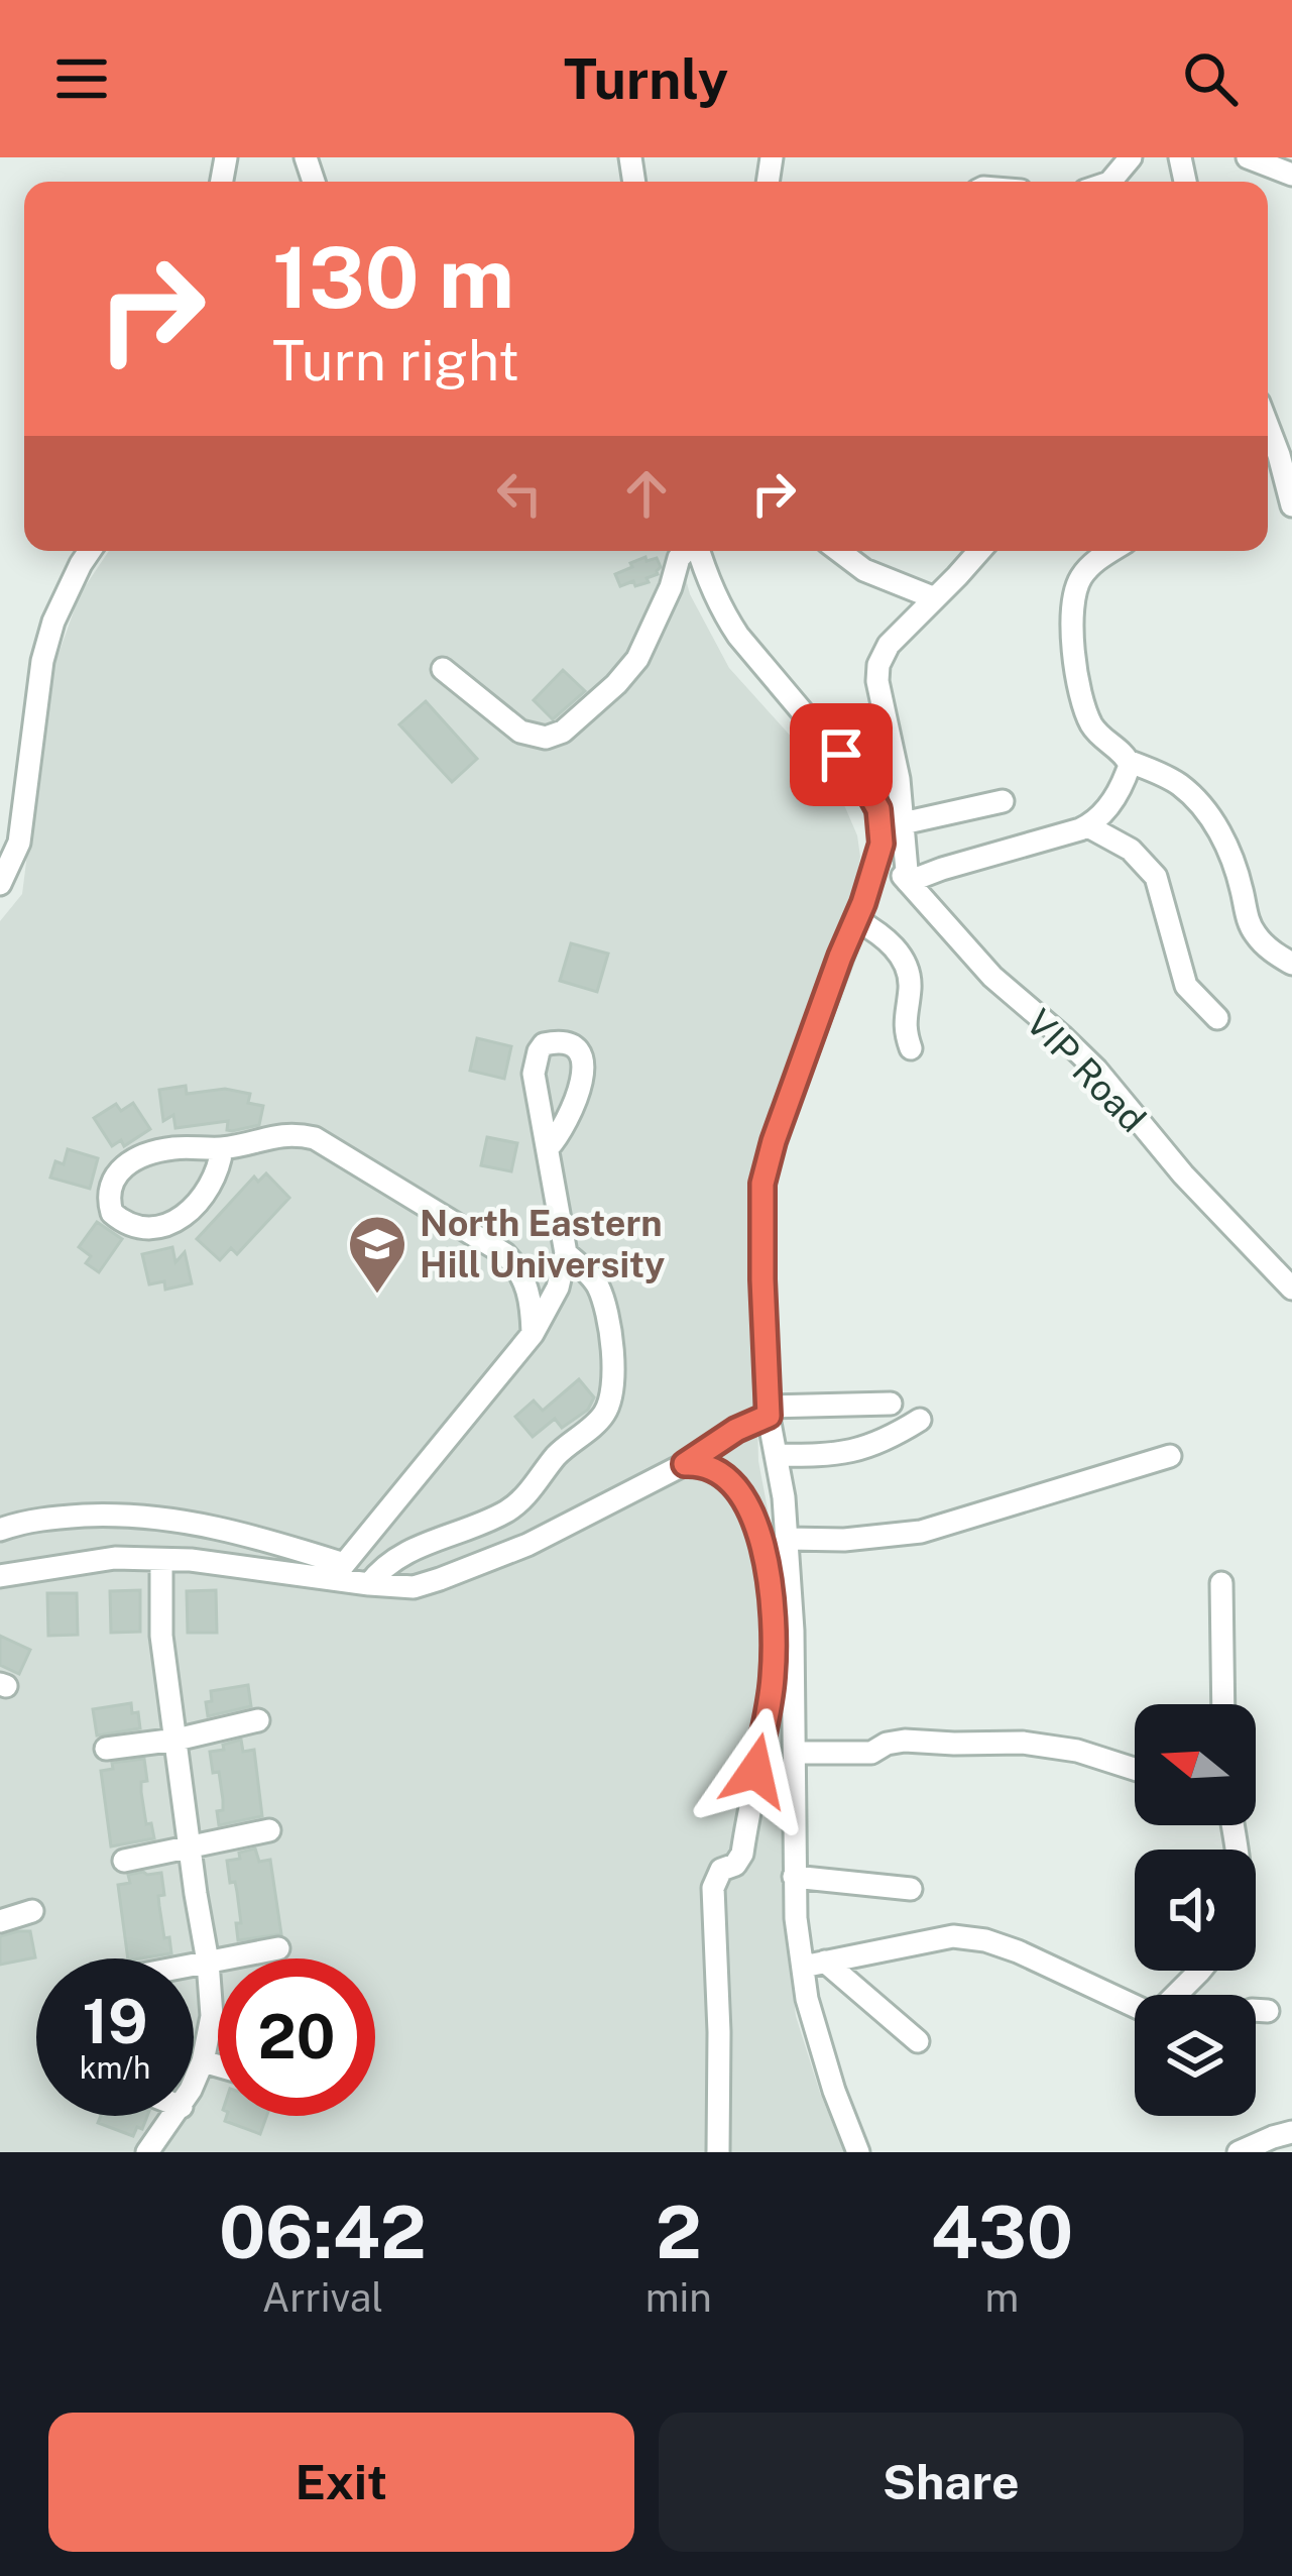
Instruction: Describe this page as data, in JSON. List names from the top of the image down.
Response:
{
  "streets": {
    "street": ["VIP Road"]
  },
  "places": {
    "school or university": ["North Eastern Hill University"]
  },
  "north": "left",
  "page": {
    "header": "Turnly",
    "turn": ["130 m", "Turn right"],
    "speed": "19 km/h",
    "limit": "20",
    "eta": [
      "06:42",
      "Arrival",
      "2",
      "min",
      "430",
      "m"
    ],
    "buttons": ["Exit", "Share"]
  }
}
